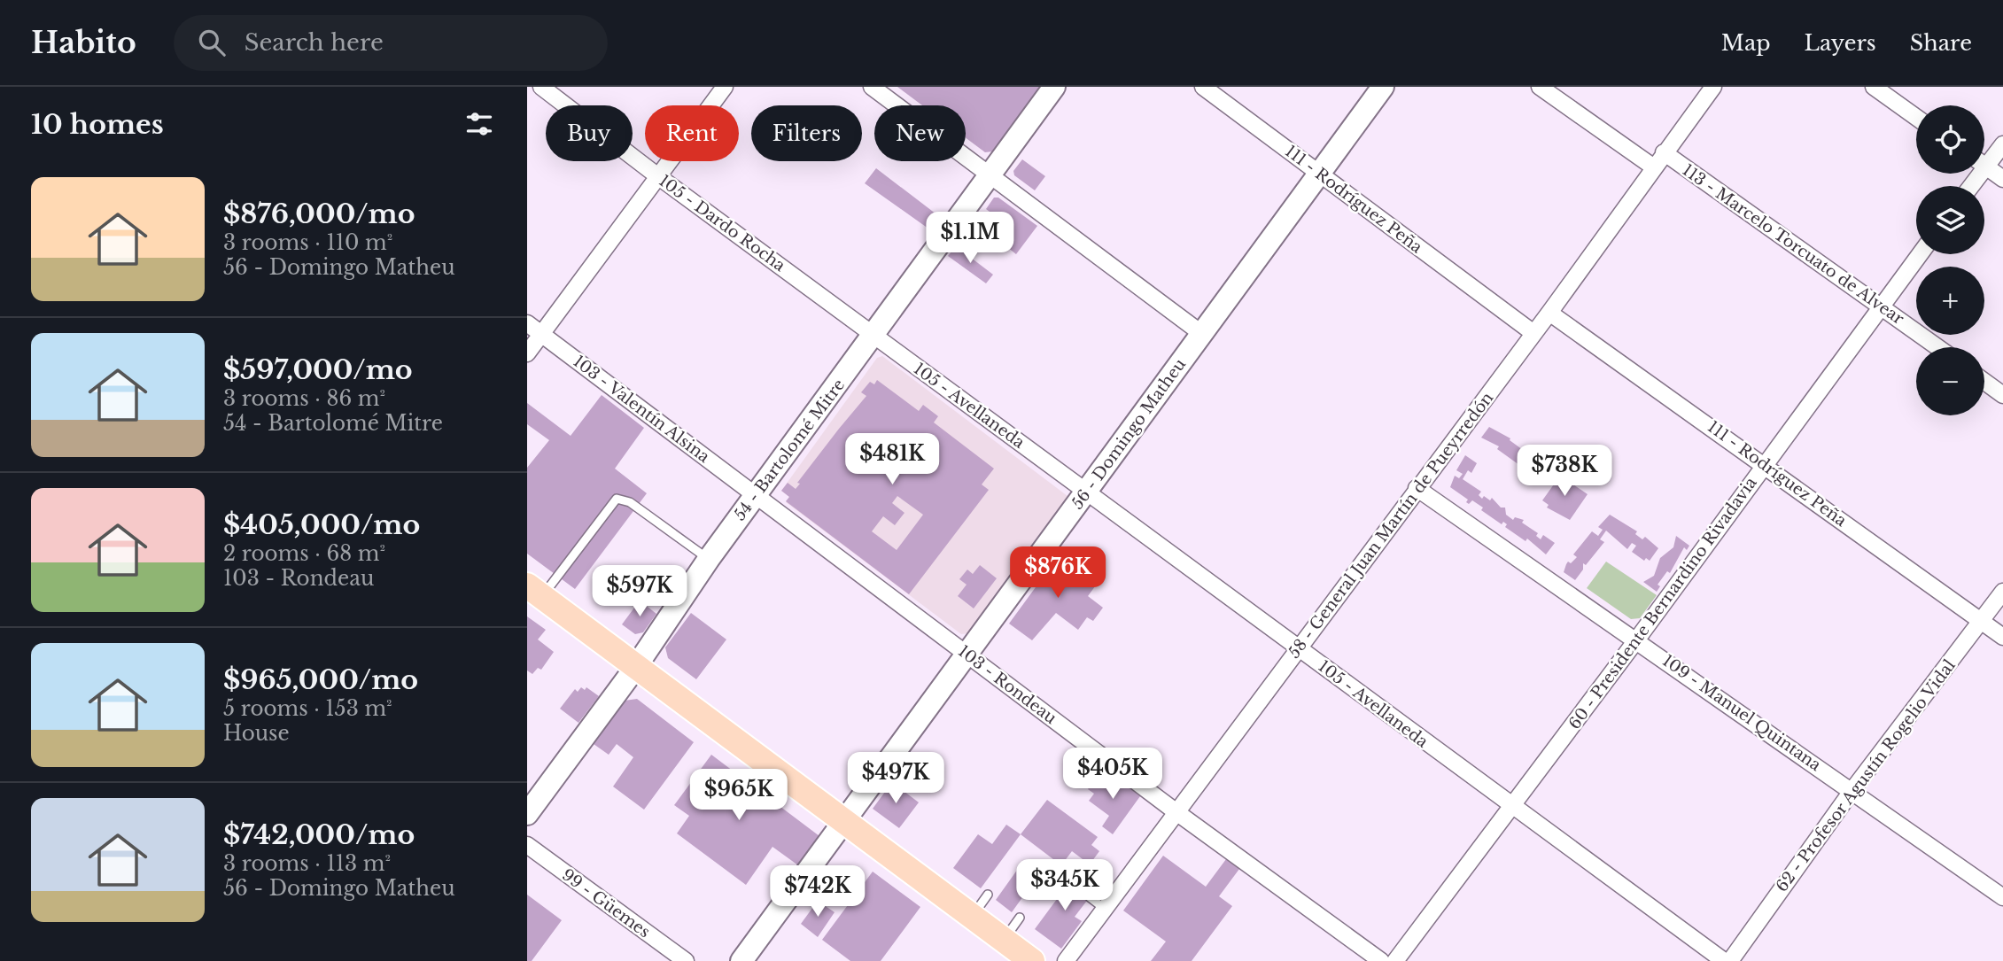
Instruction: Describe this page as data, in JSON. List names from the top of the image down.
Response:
{
  "streets": {
    "street": [
      "111 - Rodríguez Peña",
      "105 - Dardo Rocha",
      "113 - Marcelo Torcuato de Alvear",
      "105 - Avellaneda",
      "103 - Valentín Alsina",
      "56 - Domingo Matheu",
      "54 - Bartolomé Mitre",
      "58 - General Juan Martín de Pueyrredón",
      "60 - Presidente Bernardino Rivadavia",
      "103 - Rondeau",
      "109 - Manuel Quintana",
      "62 - Profesor Agustín Rogelio Vidal",
      "99 - Güemes"
    ]
  },
  "crossings": [
    ["111 - Rodríguez Peña", "56 - Domingo Matheu"],
    ["111 - Rodríguez Peña", "58 - General Juan Martín de Pueyrredón"],
    ["111 - Rodríguez Peña", "60 - Presidente Bernardino Rivadavia"],
    ["111 - Rodríguez Peña", "62 - Profesor Agustín Rogelio Vidal"],
    ["105 - Dardo Rocha", "105 - Avellaneda"],
    ["105 - Dardo Rocha", "54 - Bartolomé Mitre"],
    ["113 - Marcelo Torcuato de Alvear", "58 - General Juan Martín de Pueyrredón"],
    ["113 - Marcelo Torcuato de Alvear", "60 - Presidente Bernardino Rivadavia"],
    ["105 - Avellaneda", "56 - Domingo Matheu"],
    ["105 - Avellaneda", "54 - Bartolomé Mitre"],
    ["105 - Avellaneda", "58 - General Juan Martín de Pueyrredón"],
    ["105 - Avellaneda", "60 - Presidente Bernardino Rivadavia"],
    ["103 - Valentín Alsina", "54 - Bartolomé Mitre"],
    ["103 - Valentín Alsina", "103 - Rondeau"],
    ["56 - Domingo Matheu", "103 - Rondeau"],
    ["54 - Bartolomé Mitre", "103 - Rondeau"],
    ["58 - General Juan Martín de Pueyrredón", "103 - Rondeau"],
    ["58 - General Juan Martín de Pueyrredón", "109 - Manuel Quintana"],
    ["60 - Presidente Bernardino Rivadavia", "109 - Manuel Quintana"],
    ["109 - Manuel Quintana", "62 - Profesor Agustín Rogelio Vidal"]
  ],
  "page": {
    "header": "Habito",
    "search": "Search here",
    "nav": ["Map", "Layers", "Share"],
    "heading": "10 homes",
    "map_buttons": ["+", "−"],
    "chip": [
      "Buy",
      "Rent",
      "Filters",
      "New"
    ],
    "list": [
      {
        "name": "$876,000/mo",
        "note": "3 rooms · 110 m² · 56 - Domingo Matheu"
      },
      {
        "name": "$597,000/mo",
        "note": "3 rooms · 86 m² · 54 - Bartolomé Mitre"
      },
      {
        "name": "$405,000/mo",
        "note": "2 rooms · 68 m² · 103 - Rondeau"
      },
      {
        "name": "$965,000/mo",
        "note": "5 rooms · 153 m² · House"
      },
      {
        "name": "$742,000/mo",
        "note": "3 rooms · 113 m² · 56 - Domingo Matheu"
      }
    ],
    "price": [
      "$1.1M",
      "$481K",
      "$738K",
      "$876K",
      "$597K",
      "$405K",
      "$497K",
      "$965K",
      "$345K",
      "$742K"
    ]
  }
}
